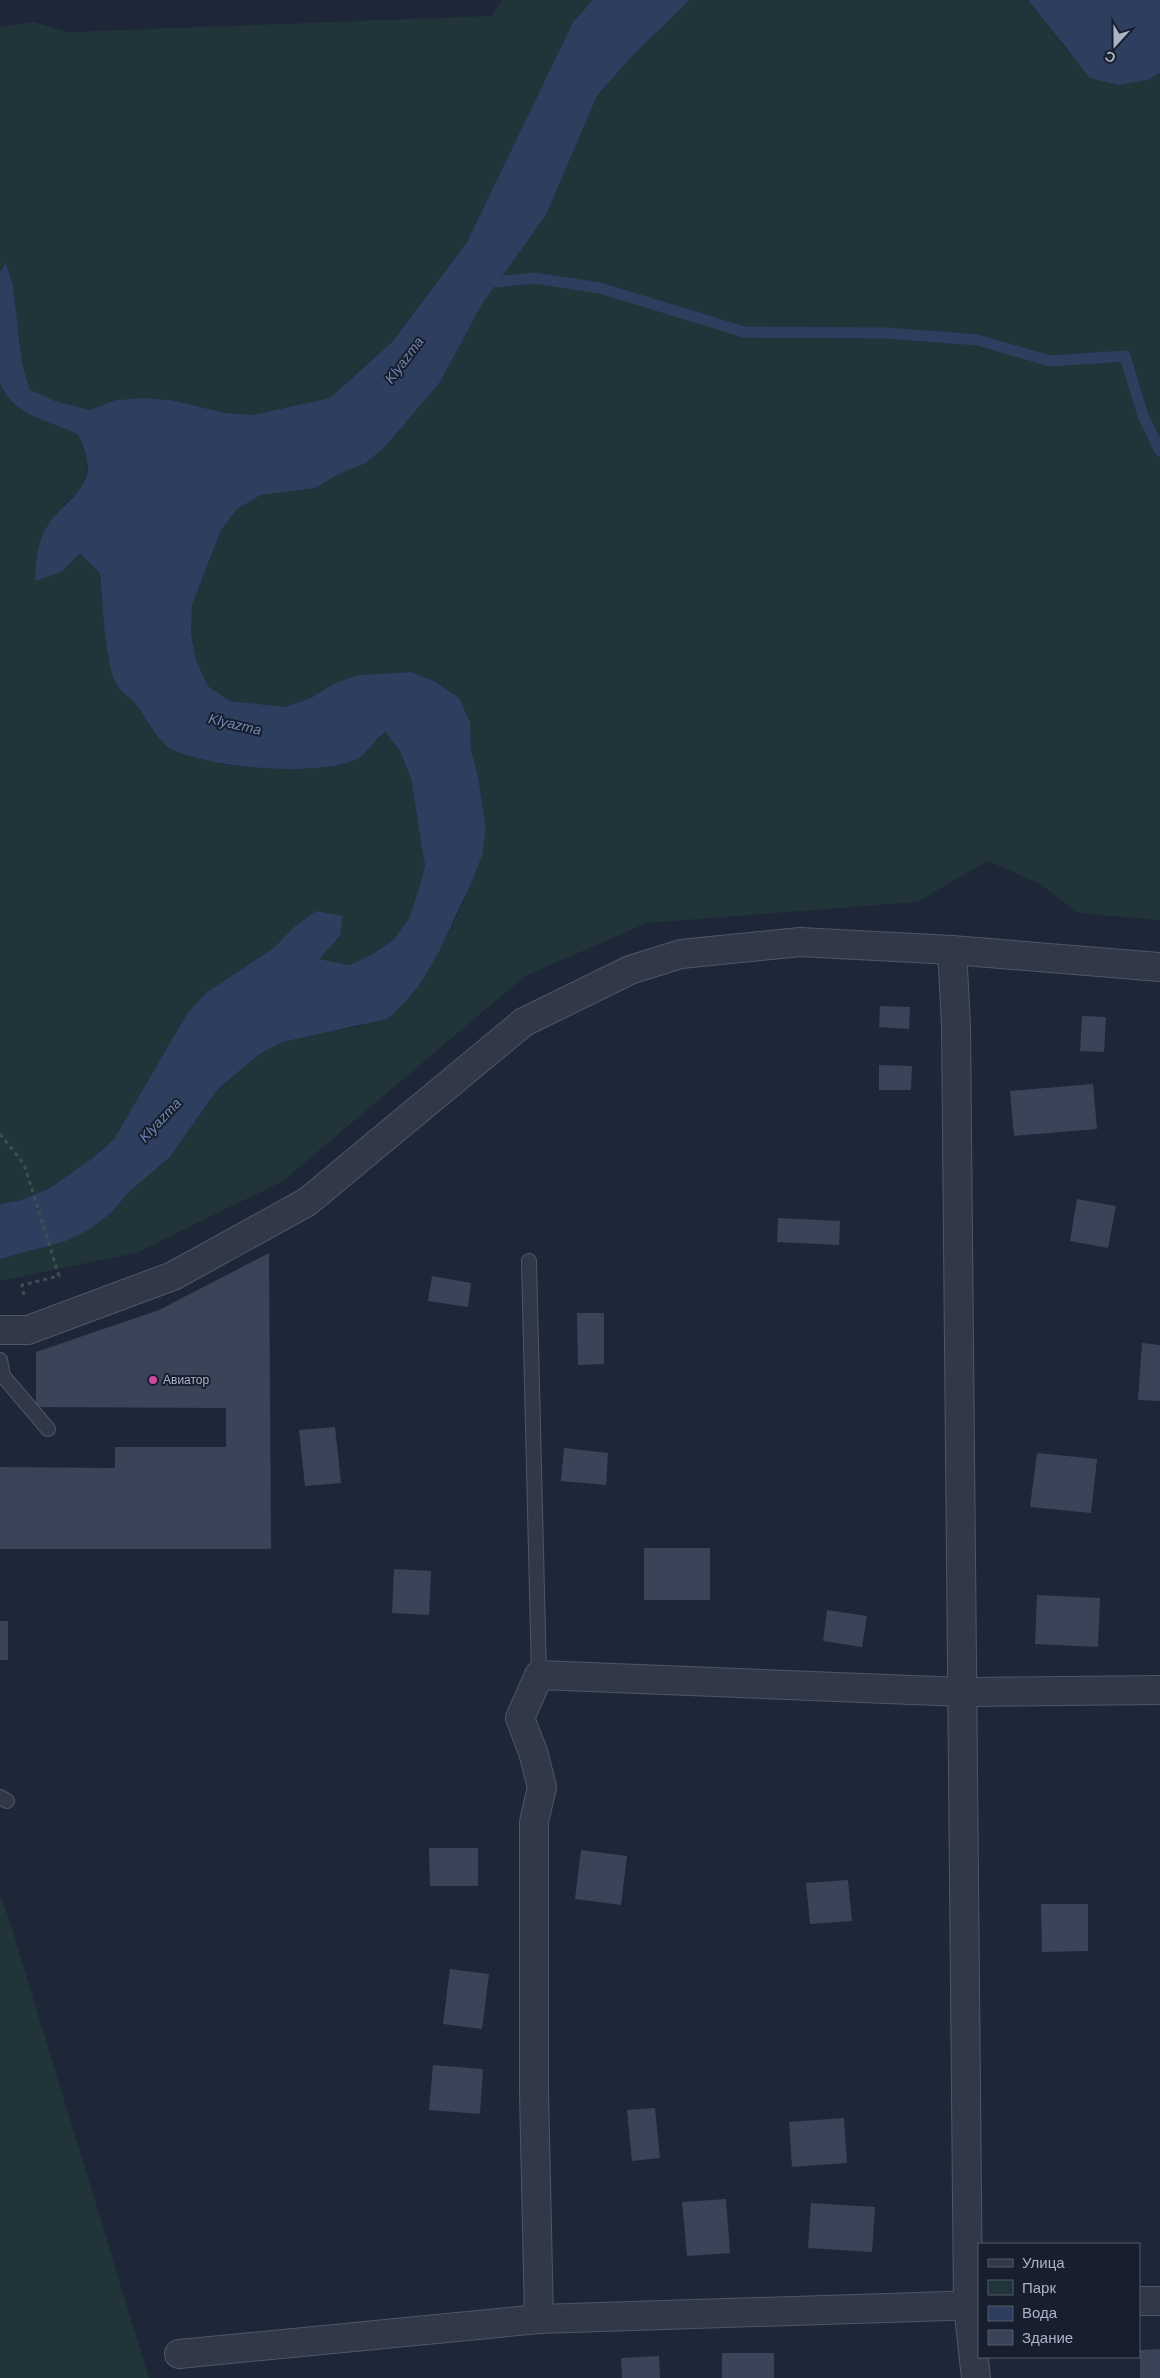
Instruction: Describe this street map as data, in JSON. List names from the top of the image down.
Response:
{
  "water": ["Klyazma"],
  "places": ["Авиатор"],
  "legend": [
    "Улица",
    "Парк",
    "Вода",
    "Здание"
  ],
  "north": "bottom"
}
